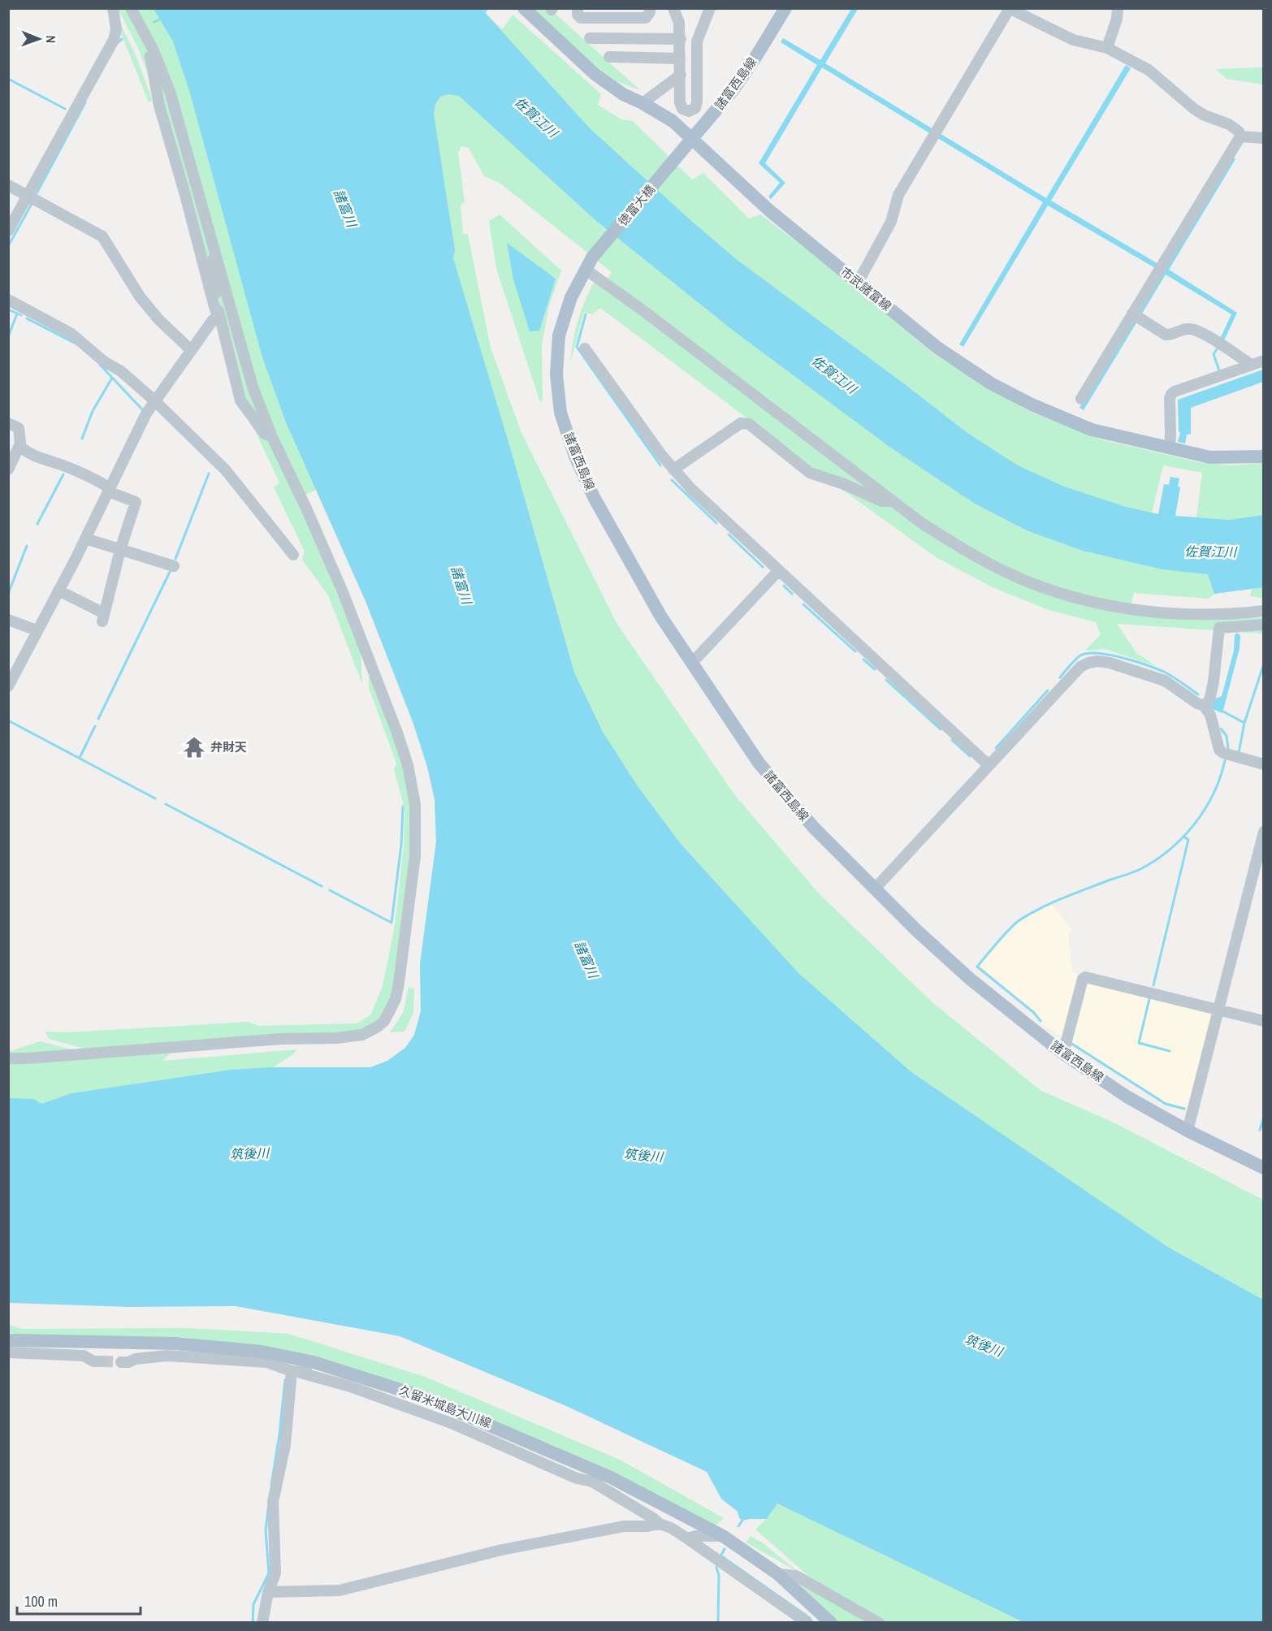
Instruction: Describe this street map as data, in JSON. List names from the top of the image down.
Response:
{
  "streets": {
    "main road": [
      "諸富西島線",
      "徳富大橋",
      "市武諸富線",
      "久留米城島大川線"
    ]
  },
  "crossings": [
    ["諸富西島線", "徳富大橋"],
    ["諸富西島線", "市武諸富線"]
  ],
  "water": ["佐賀江川", "諸富川", "筑後川"],
  "places": {
    "temple": ["弁財天"]
  },
  "scale_bar": "100 m",
  "north": "right"
}
